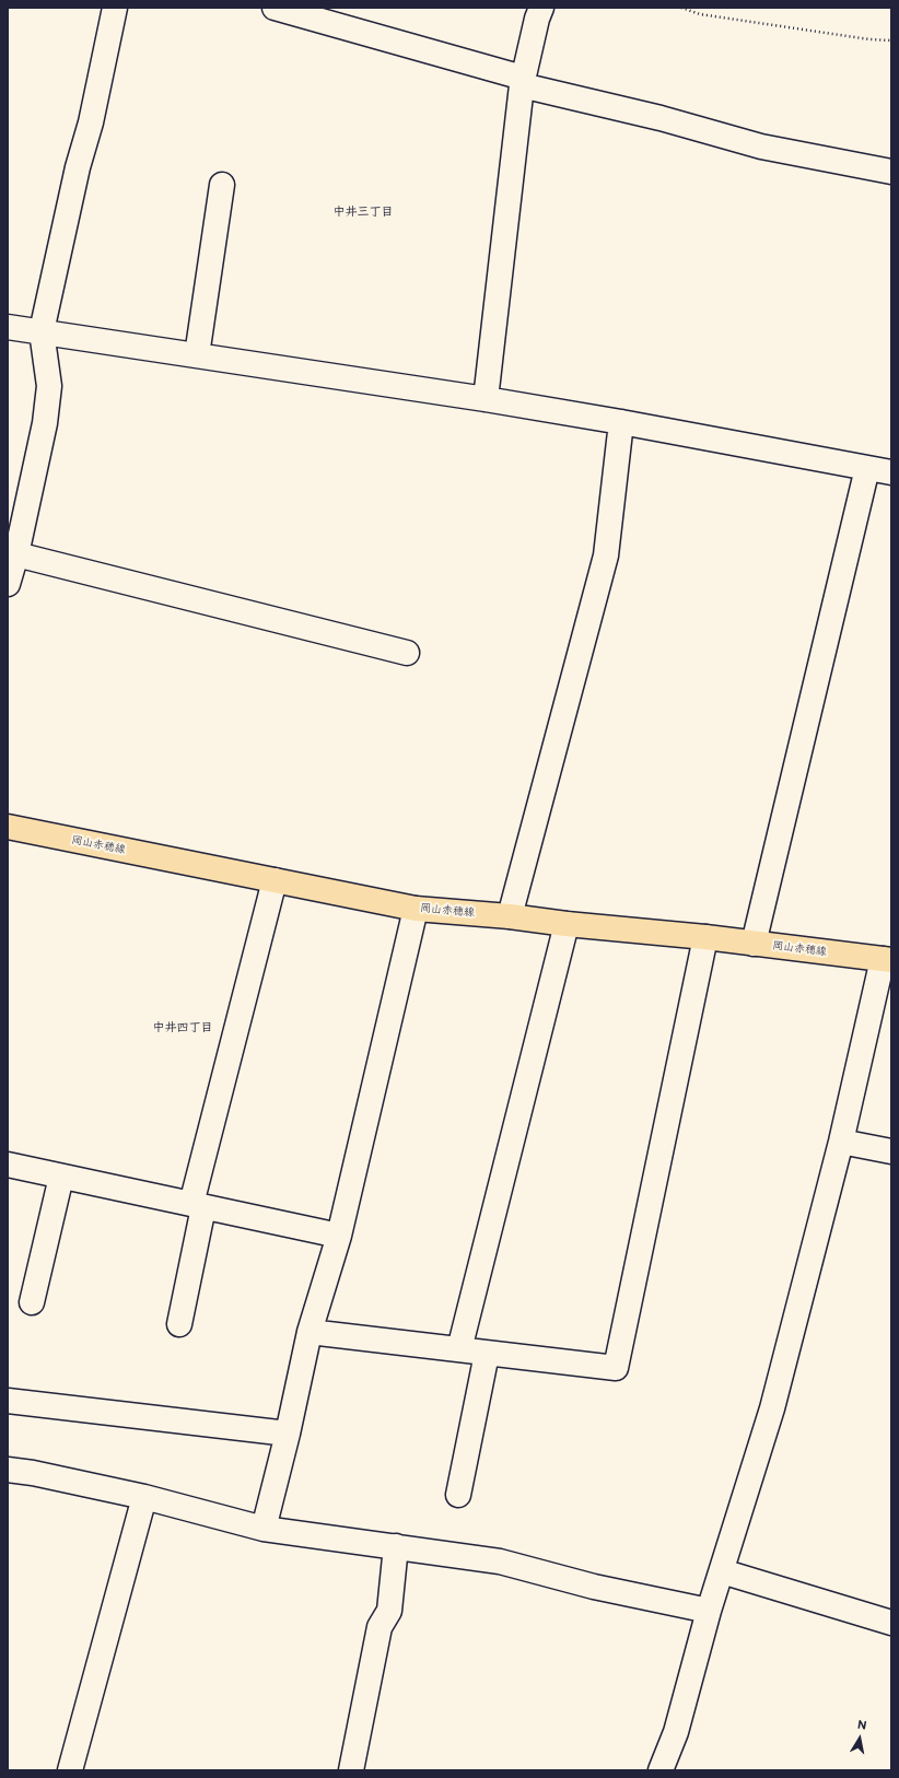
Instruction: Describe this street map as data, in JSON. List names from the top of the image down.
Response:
{
  "streets": {
    "main road": ["岡山赤穂線"]
  },
  "districts": ["中井三丁目", "中井四丁目"],
  "north": "top"
}
